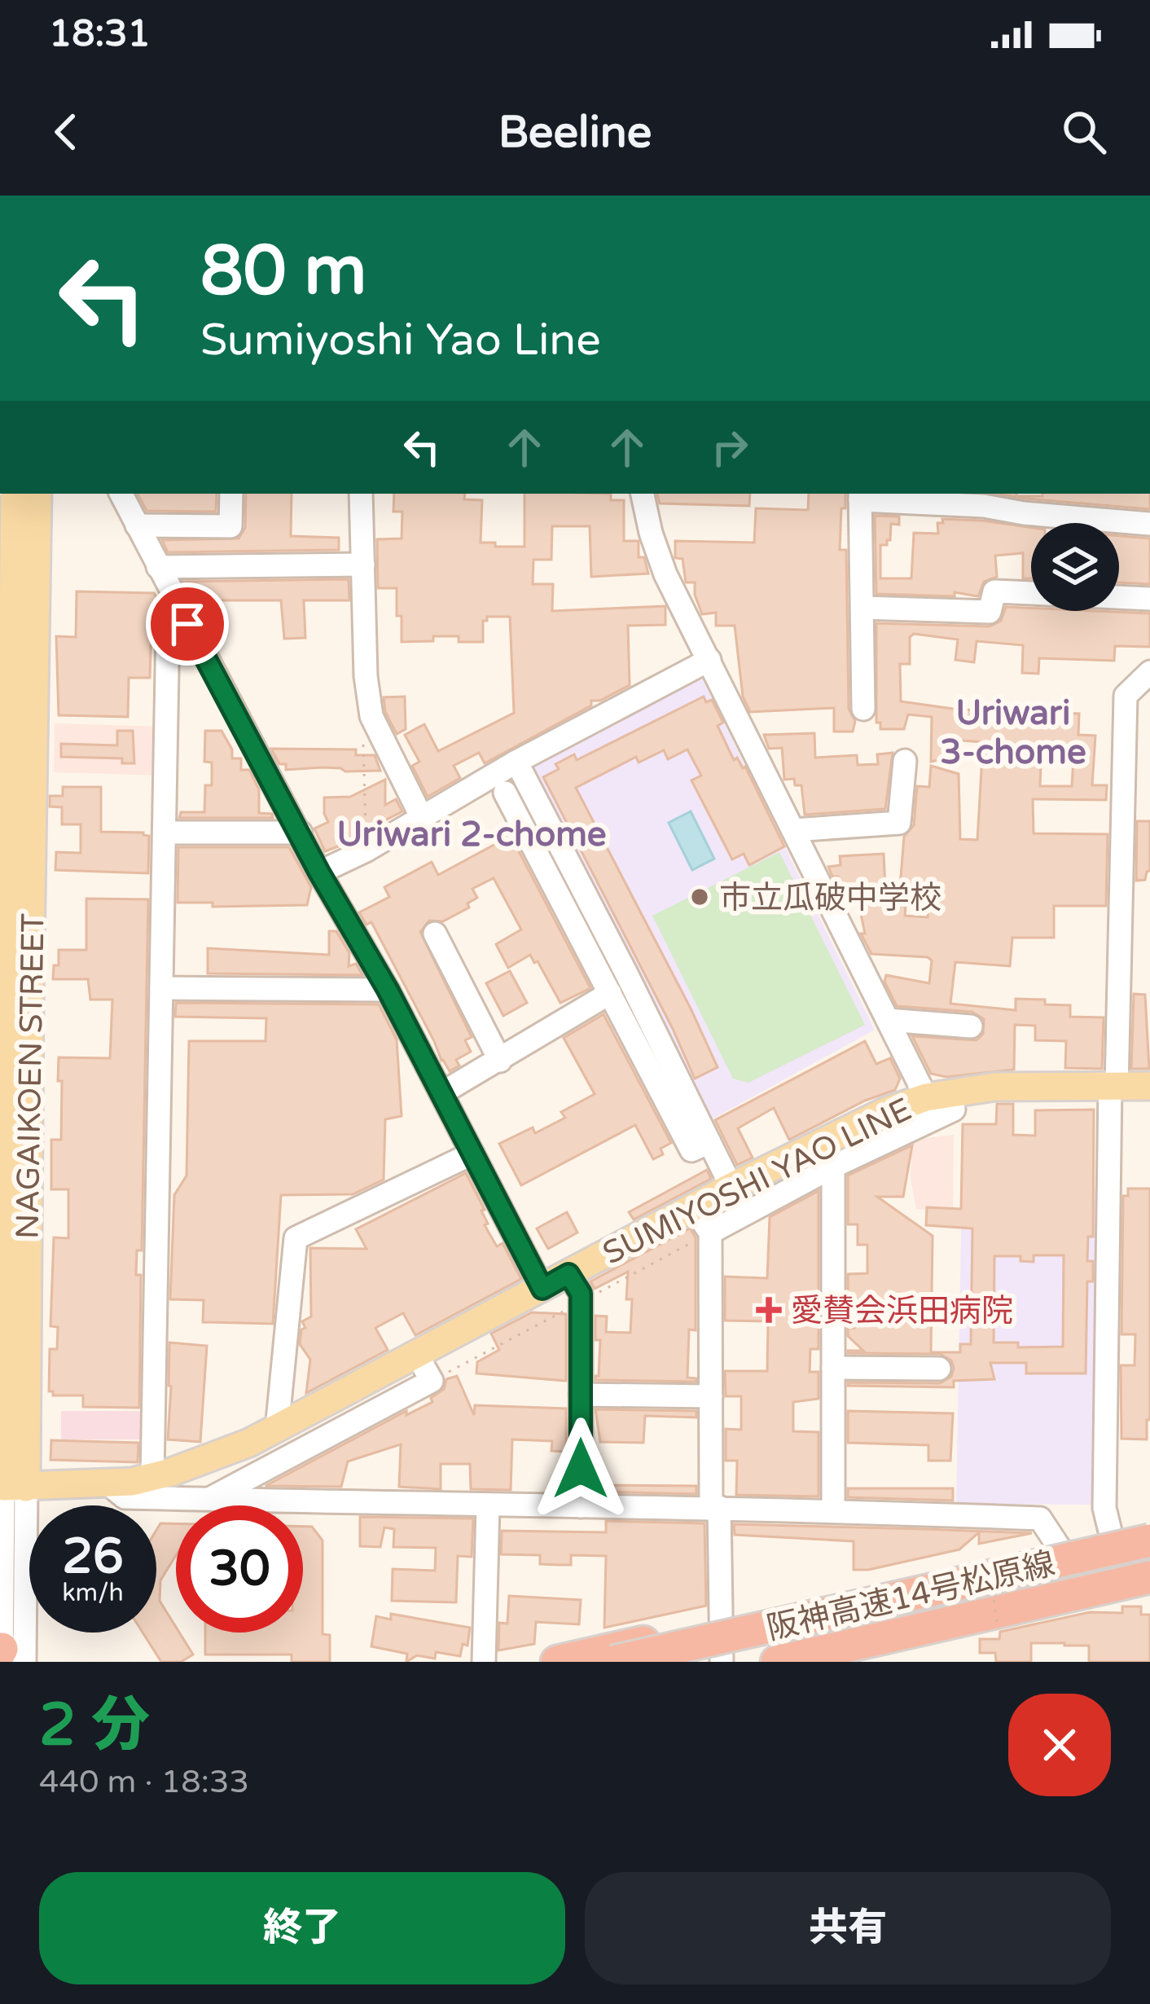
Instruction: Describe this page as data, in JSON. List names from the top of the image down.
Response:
{
  "streets": {
    "highway": ["阪神高速14号松原線"],
    "main road": ["NAGAIKOEN STREET", "SUMIYOSHI YAO LINE"]
  },
  "crossings": [
    ["NAGAIKOEN STREET", "SUMIYOSHI YAO LINE"]
  ],
  "districts": ["Uriwari 3-chome", "Uriwari 2-chome"],
  "places": {
    "other": ["市立瓜破中学校"],
    "health": ["愛賛会浜田病院"]
  },
  "page": {
    "status": "18:31",
    "header": "Beeline",
    "turn": ["80 m", "Sumiyoshi Yao Line"],
    "speed": "26 km/h",
    "limit": "30",
    "heading": ["2 分", "440 m · 18:33"],
    "buttons": ["終了", "共有"]
  }
}
